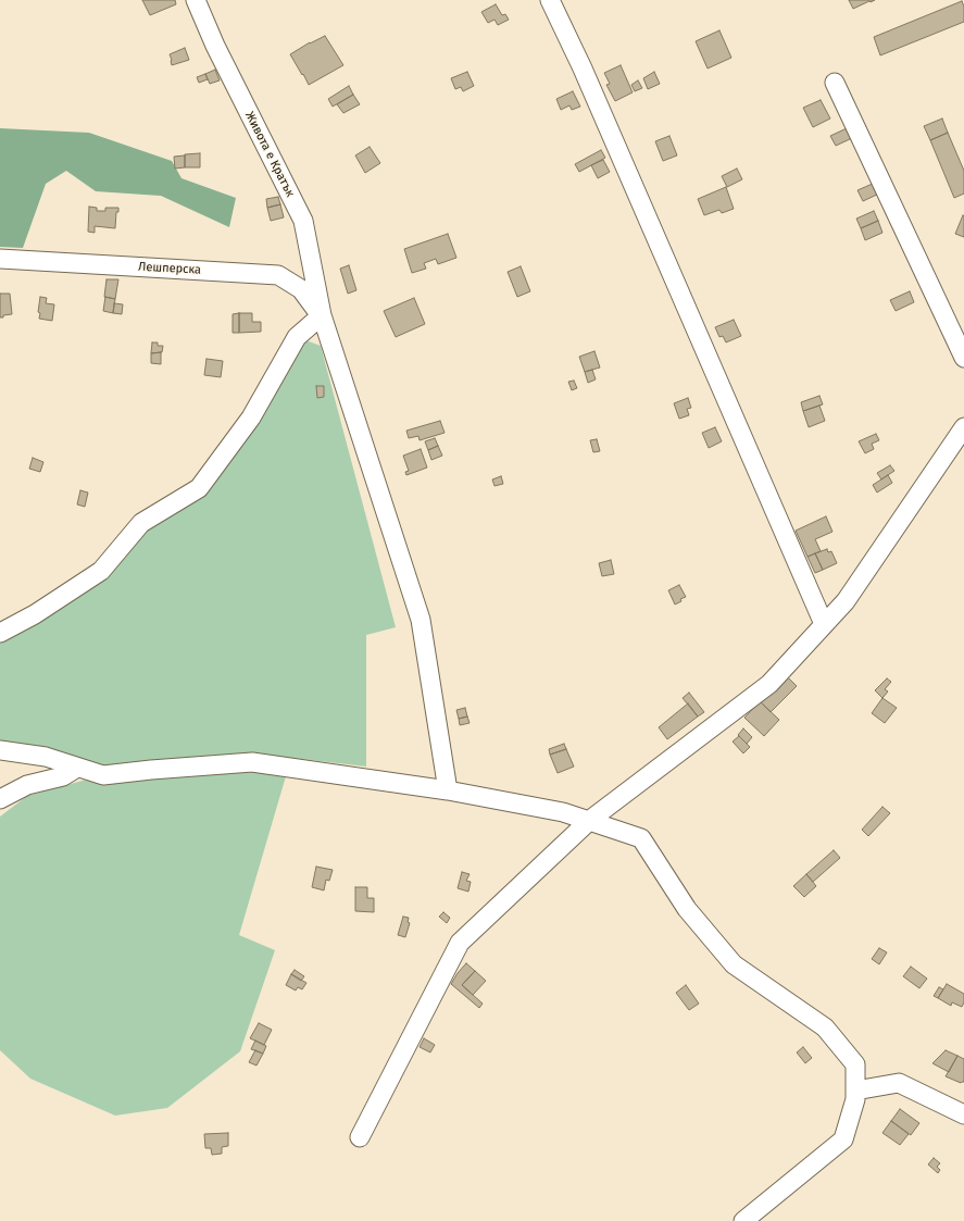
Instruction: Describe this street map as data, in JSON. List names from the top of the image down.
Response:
{
  "streets": {
    "street": ["Живота е Кратък", "Лешперска"]
  },
  "crossings": [
    ["Живота е Кратък", "Лешперска"]
  ]
}
